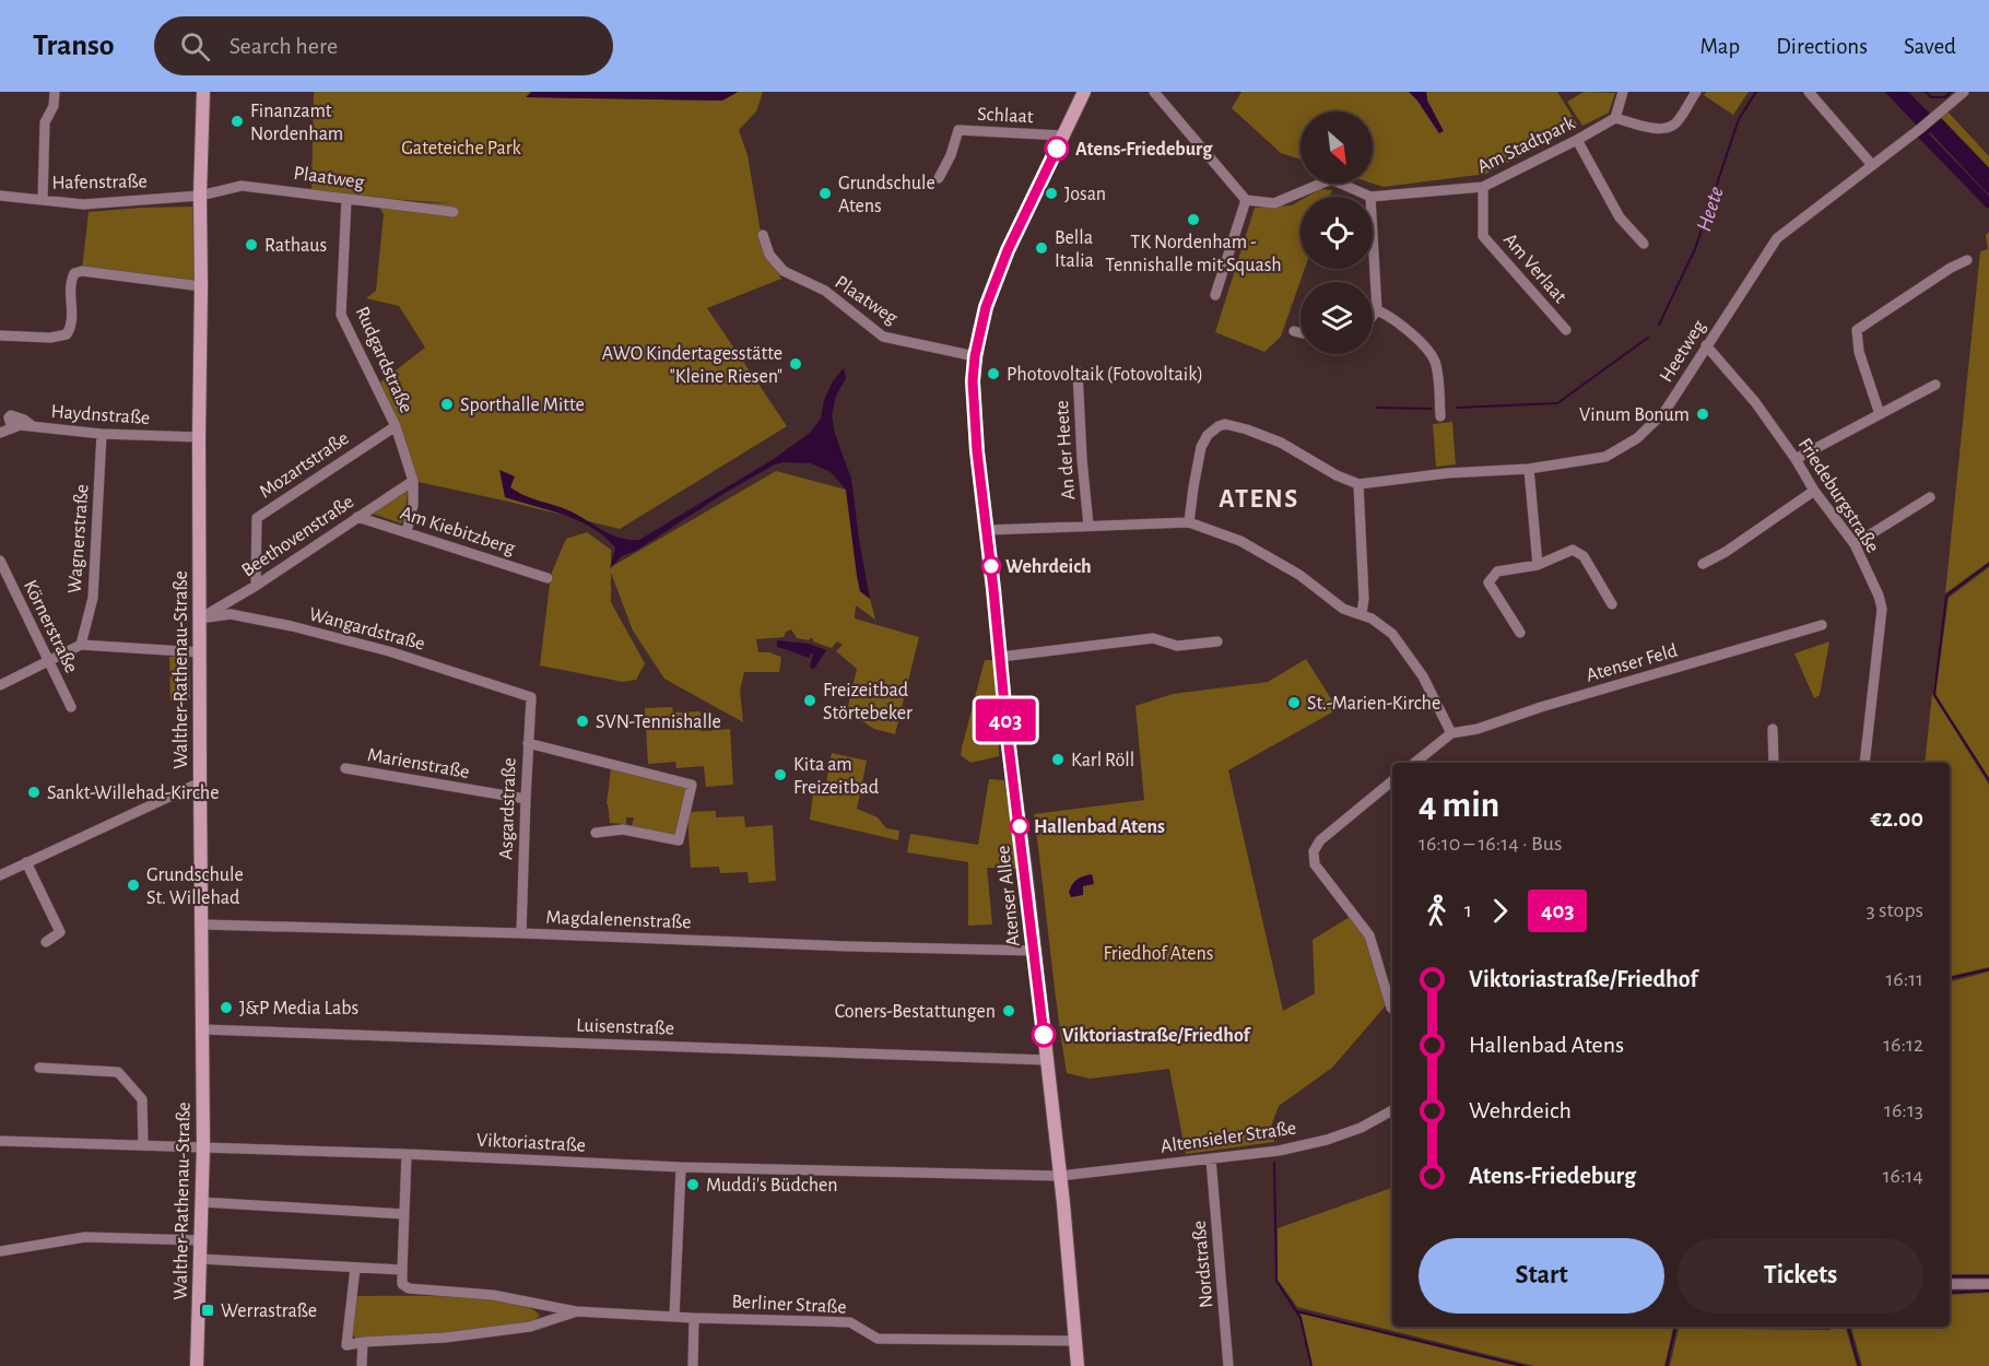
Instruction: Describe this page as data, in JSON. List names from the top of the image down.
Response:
{
  "streets": {
    "street": [
      "Schlaat",
      "Am Stadtpark",
      "Plaatweg",
      "Hafenstraße",
      "Am Verlaat",
      "Heetweg",
      "Rudgardstraße",
      "Haydnstraße",
      "An der Heete",
      "Mozartstraße",
      "Friedeburgstraße",
      "Am Kiebitzberg",
      "Beethovenstraße",
      "Wagnerstraße",
      "Körnerstraße",
      "Wangardstraße",
      "Atenser Feld",
      "Walther-Rathenau-Straße",
      "Marienstraße",
      "Asgardstraße",
      "Atenser Allee",
      "Magdalenenstraße",
      "Luisenstraße",
      "Altensieler Straße",
      "Viktoriastraße",
      "Nordstraße",
      "Berliner Straße"
    ]
  },
  "crossings": [
    ["Schlaat", "Atenser Allee"],
    ["Am Stadtpark", "Am Verlaat"],
    ["Plaatweg", "Hafenstraße"],
    ["Plaatweg", "Rudgardstraße"],
    ["Plaatweg", "Walther-Rathenau-Straße"],
    ["Plaatweg", "Atenser Allee"],
    ["Hafenstraße", "Walther-Rathenau-Straße"],
    ["Heetweg", "Friedeburgstraße"],
    ["Rudgardstraße", "Mozartstraße"],
    ["Rudgardstraße", "Am Kiebitzberg"],
    ["Rudgardstraße", "Beethovenstraße"],
    ["Haydnstraße", "Wagnerstraße"],
    ["Haydnstraße", "Walther-Rathenau-Straße"],
    ["Mozartstraße", "Beethovenstraße"],
    ["Am Kiebitzberg", "Beethovenstraße"],
    ["Beethovenstraße", "Wangardstraße"],
    ["Beethovenstraße", "Walther-Rathenau-Straße"],
    ["Wangardstraße", "Walther-Rathenau-Straße"],
    ["Wangardstraße", "Asgardstraße"],
    ["Walther-Rathenau-Straße", "Magdalenenstraße"],
    ["Walther-Rathenau-Straße", "Luisenstraße"],
    ["Walther-Rathenau-Straße", "Viktoriastraße"],
    ["Marienstraße", "Asgardstraße"],
    ["Asgardstraße", "Magdalenenstraße"],
    ["Atenser Allee", "Magdalenenstraße"],
    ["Atenser Allee", "Luisenstraße"],
    ["Atenser Allee", "Altensieler Straße"],
    ["Atenser Allee", "Viktoriastraße"],
    ["Atenser Allee", "Berliner Straße"],
    ["Altensieler Straße", "Viktoriastraße"],
    ["Altensieler Straße", "Nordstraße"]
  ],
  "districts": ["ATENS"],
  "water": ["Heete"],
  "parks": ["Gateteiche Park", "Friedhof Atens"],
  "places": {
    "other": [
      "Finanzamt Nordenham",
      "Atens-Friedeburg",
      "Grundschule Atens",
      "Josan",
      "TK Nordenham - Tennishalle mit Squash",
      "Rathaus",
      "Bella Italia",
      "AWO Kindertagesstätte \"Kleine Riesen\"",
      "Photovoltaik (Fotovoltaik)",
      "Sporthalle Mitte",
      "Vinum Bonum",
      "Wehrdeich",
      "Freizeitbad Störtebeker",
      "St.-Marien-Kirche",
      "SVN-Tennishalle",
      "Karl Röll",
      "Kita am Freizeitbad",
      "Sankt-Willehad-Kirche",
      "Hallenbad Atens",
      "Grundschule St. Willehad",
      "J&P Media Labs",
      "Coners-Bestattungen",
      "Viktoriastraße/Friedhof",
      "Muddi's Büdchen"
    ],
    "transit": ["Werrastraße"]
  },
  "lines": ["bus line 403"],
  "north": "bottom right",
  "page": {
    "header": "Transo",
    "search": "Search here",
    "nav": ["Map", "Directions", "Saved"],
    "on_map": "403",
    "heading": ["4 min", "16:10 – 16:14 · Bus", "€2.00"],
    "legs": ["1", "403", "3 stops"],
    "list": [
      {
        "name": "Viktoriastraße/Friedhof",
        "value": "16:11"
      },
      {
        "name": "Hallenbad Atens",
        "value": "16:12"
      },
      {
        "name": "Wehrdeich",
        "value": "16:13"
      },
      {
        "name": "Atens-Friedeburg",
        "value": "16:14"
      }
    ],
    "buttons": ["Start", "Tickets"]
  }
}
